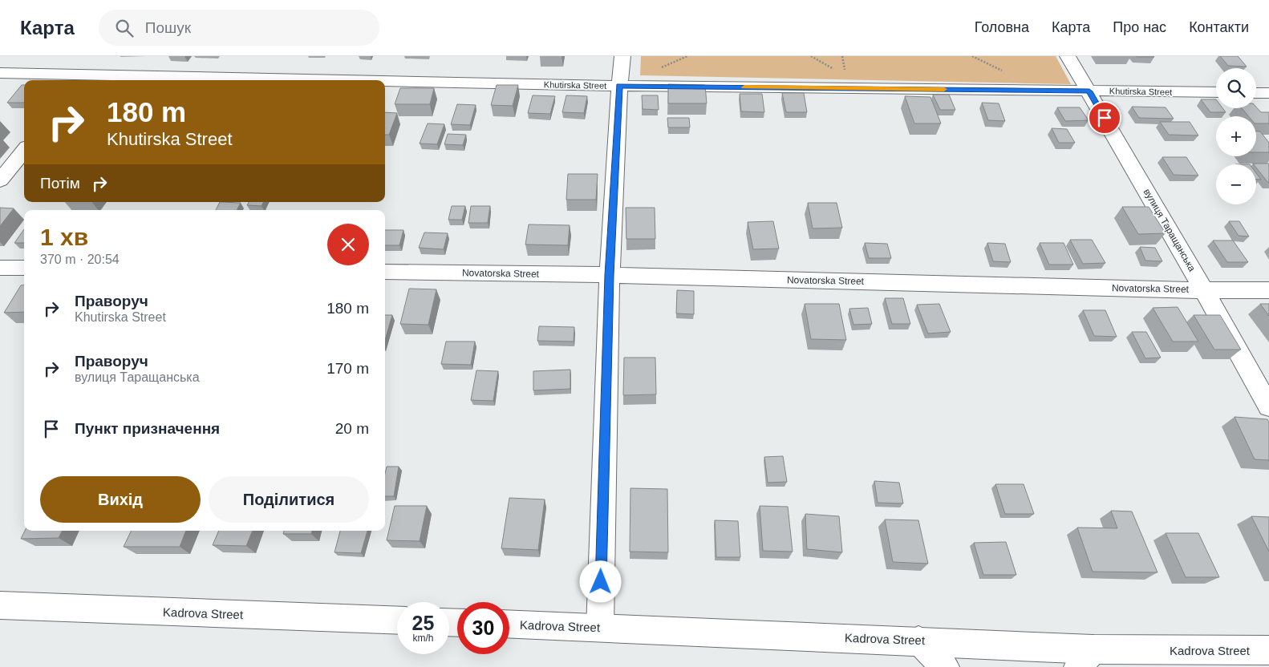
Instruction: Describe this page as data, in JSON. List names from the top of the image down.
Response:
{
  "streets": {
    "street": [
      "Khutirska Street",
      "вулиця Таращанська",
      "Novatorska Street",
      "Kadrova Street"
    ]
  },
  "crossings": [
    ["Khutirska Street", "вулиця Таращанська"],
    ["вулиця Таращанська", "Novatorska Street"]
  ],
  "page": {
    "header": "Карта",
    "search": "Пошук",
    "nav": [
      "Головна",
      "Карта",
      "Про нас",
      "Контакти"
    ],
    "map_buttons": ["+", "−"],
    "turn": ["180 m", "Khutirska Street"],
    "then": "Потім",
    "heading": ["1 хв", "370 m · 20:54"],
    "list": [
      {
        "name": "Праворуч",
        "note": "Khutirska Street",
        "value": "180 m"
      },
      {
        "name": "Праворуч",
        "note": "вулиця Таращанська",
        "value": "170 m"
      },
      {
        "name": "Пункт призначення",
        "value": "20 m"
      }
    ],
    "buttons": ["Вихід", "Поділитися"],
    "speed": "25 km/h",
    "limit": "30"
  }
}
